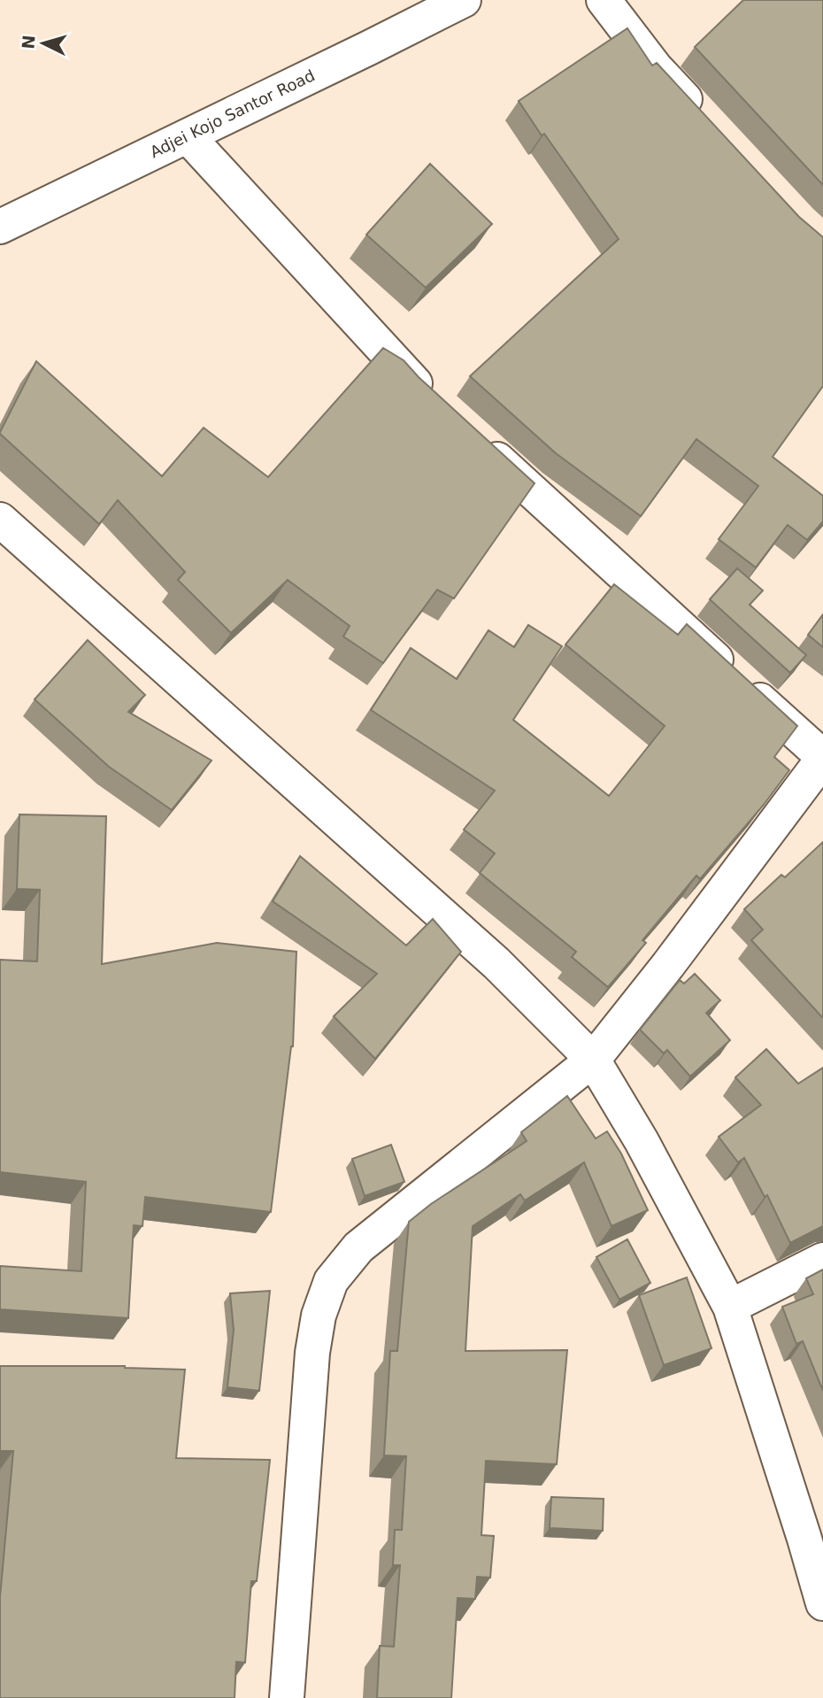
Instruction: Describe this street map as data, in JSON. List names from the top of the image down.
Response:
{
  "streets": {
    "street": ["Adjei Kojo Santor Road"]
  },
  "north": "left"
}
